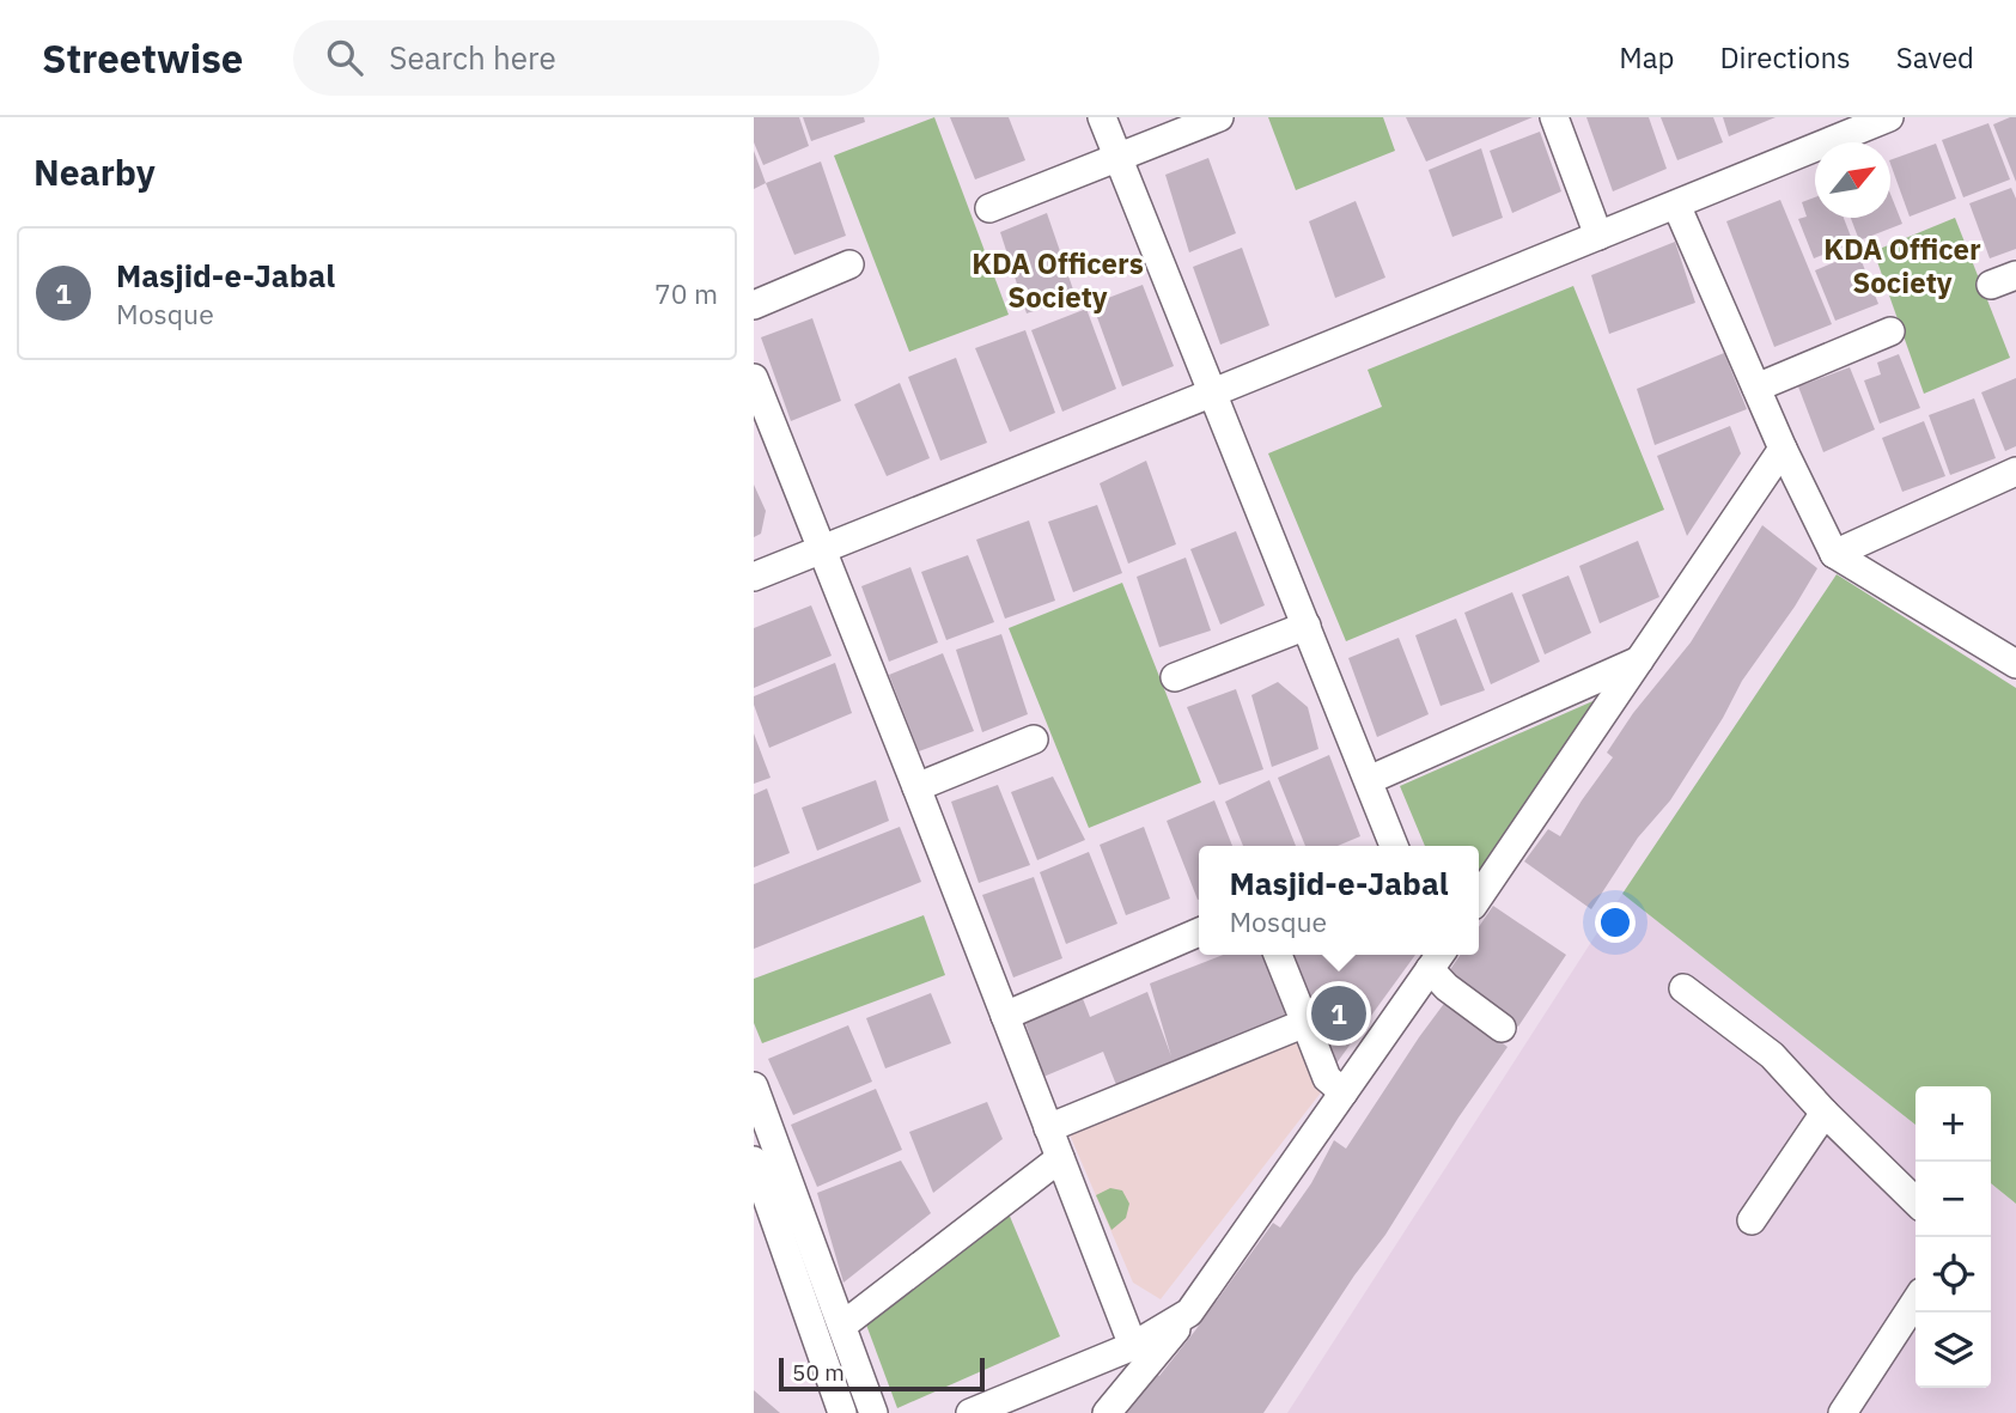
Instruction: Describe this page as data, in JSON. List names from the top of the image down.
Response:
{
  "districts": ["KDA Officer Society", "KDA Officers Society"],
  "scale_bar": "50 m",
  "north": "top right",
  "page": {
    "header": "Streetwise",
    "search": "Search here",
    "nav": ["Map", "Directions", "Saved"],
    "heading": "Nearby",
    "list": [
      {
        "mark": "1",
        "name": "Masjid-e-Jabal",
        "note": "Mosque",
        "value": "70 m"
      }
    ],
    "popup": ["Masjid-e-Jabal", "Mosque"],
    "pins": "1",
    "map_buttons": ["+", "−"],
    "scale": "50 m"
  }
}
